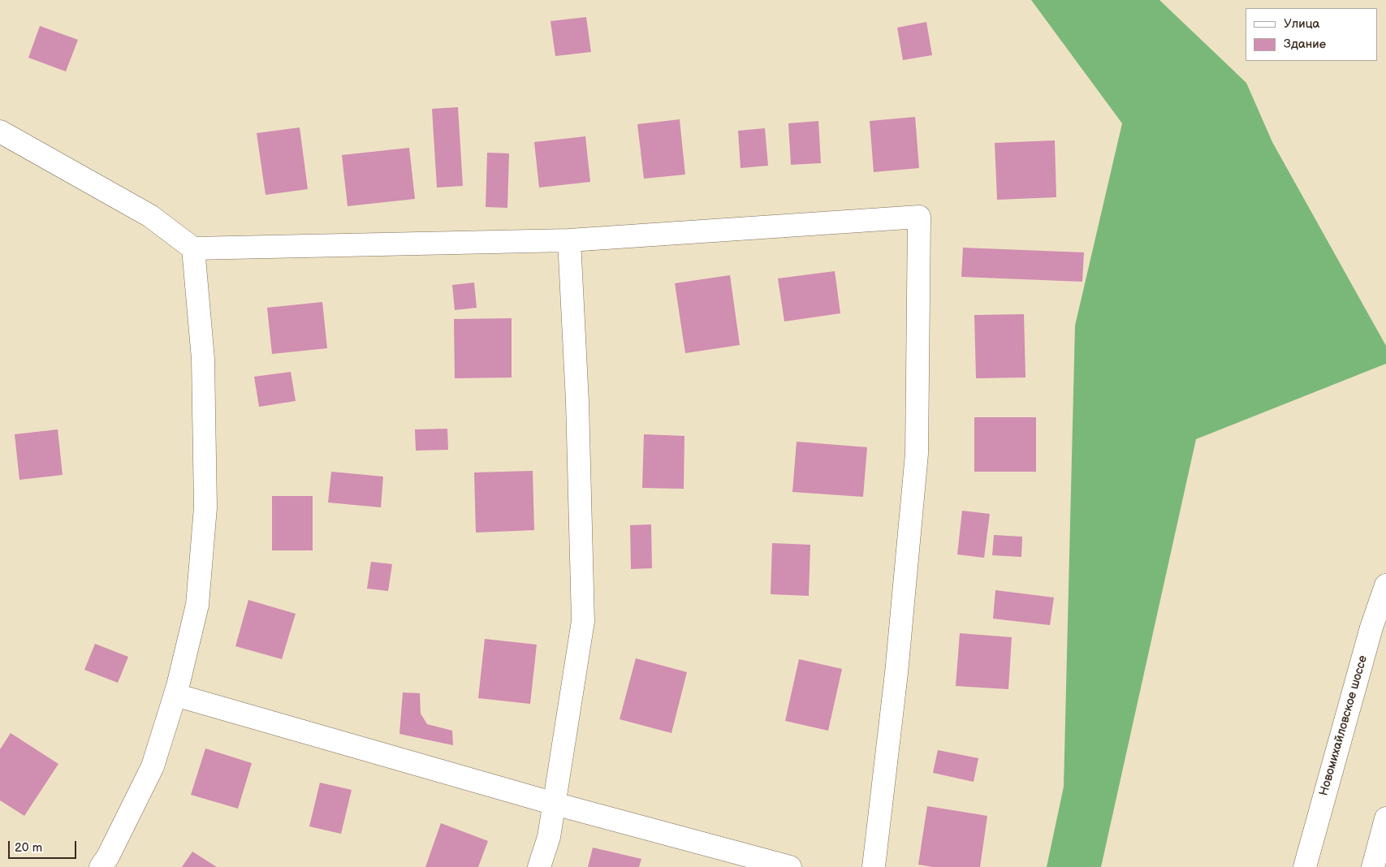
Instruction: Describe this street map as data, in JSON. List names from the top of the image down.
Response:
{
  "streets": {
    "street": ["Новомихайловское шоссе"]
  },
  "legend": ["Улица", "Здание"],
  "scale_bar": "20 m"
}
